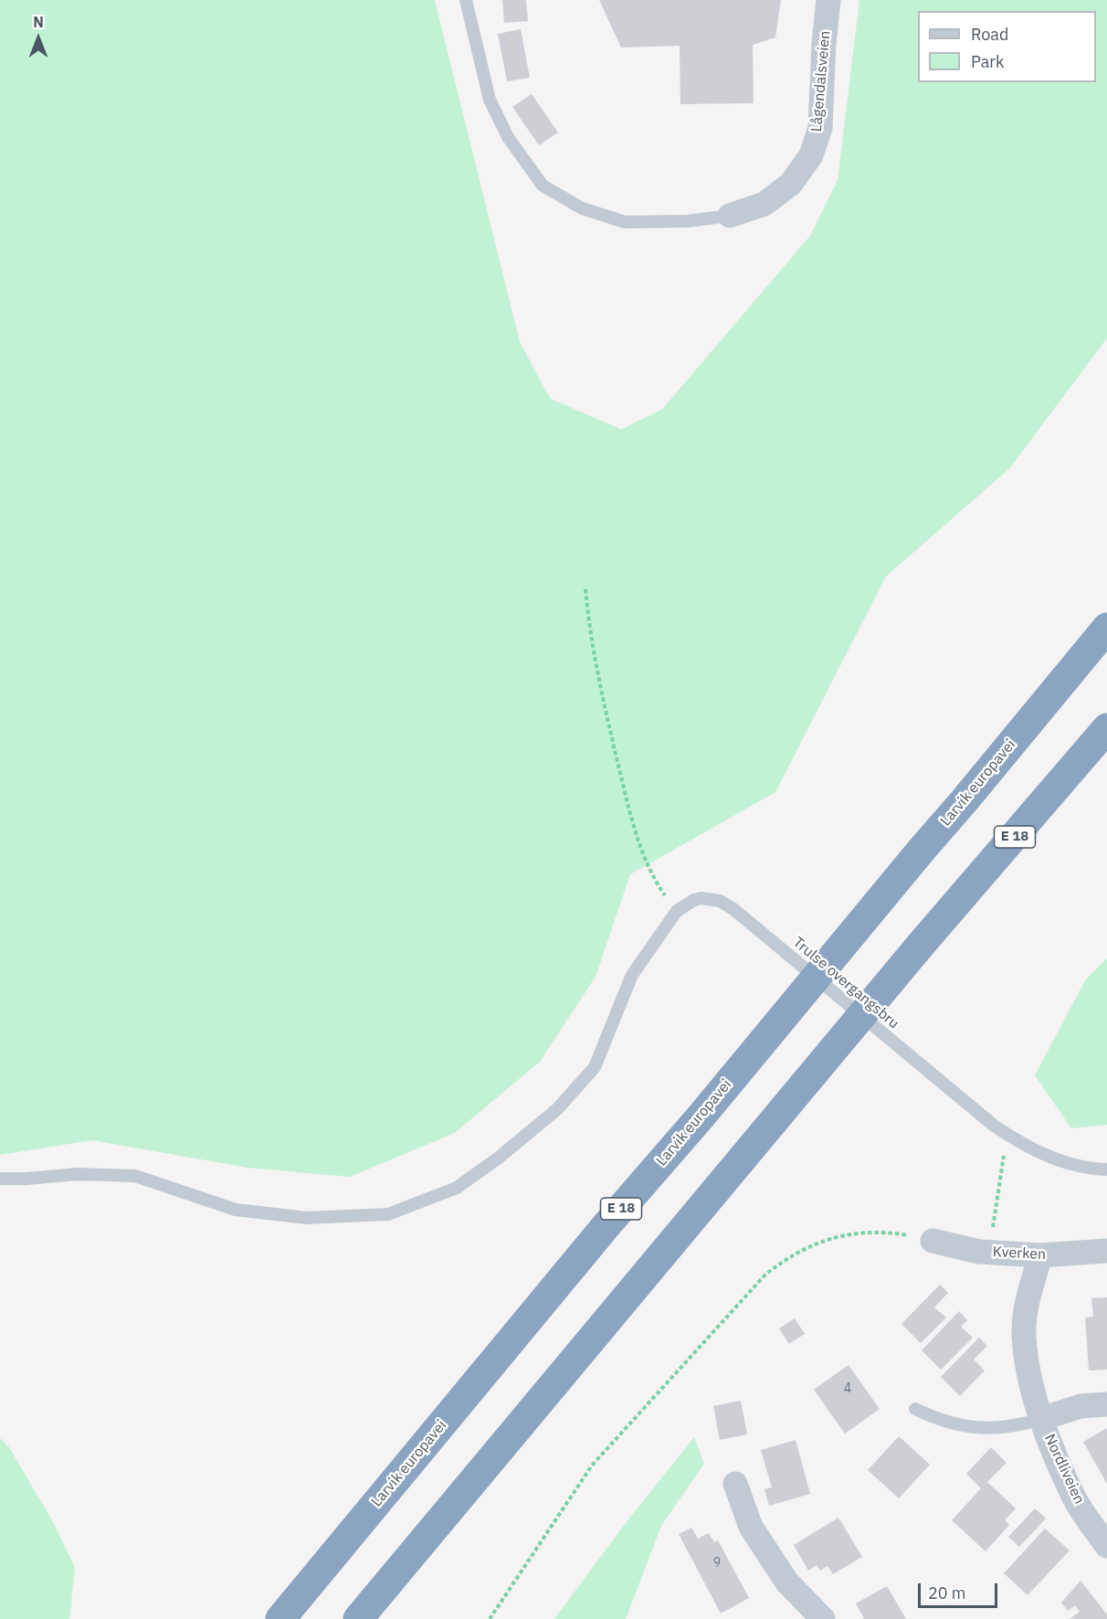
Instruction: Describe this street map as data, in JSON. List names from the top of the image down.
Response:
{
  "streets": {
    "highway": ["Larvik europavei", "E 18"],
    "street": ["Lågendalsveien", "Kverken", "Nordliveien"],
    "lane": ["Trulse overgangsbru"]
  },
  "crossings": [
    ["Kverken", "Nordliveien"]
  ],
  "house_numbers": ["4", "9"],
  "legend": ["Road", "Park"],
  "scale_bar": "20 m",
  "north": "top"
}
